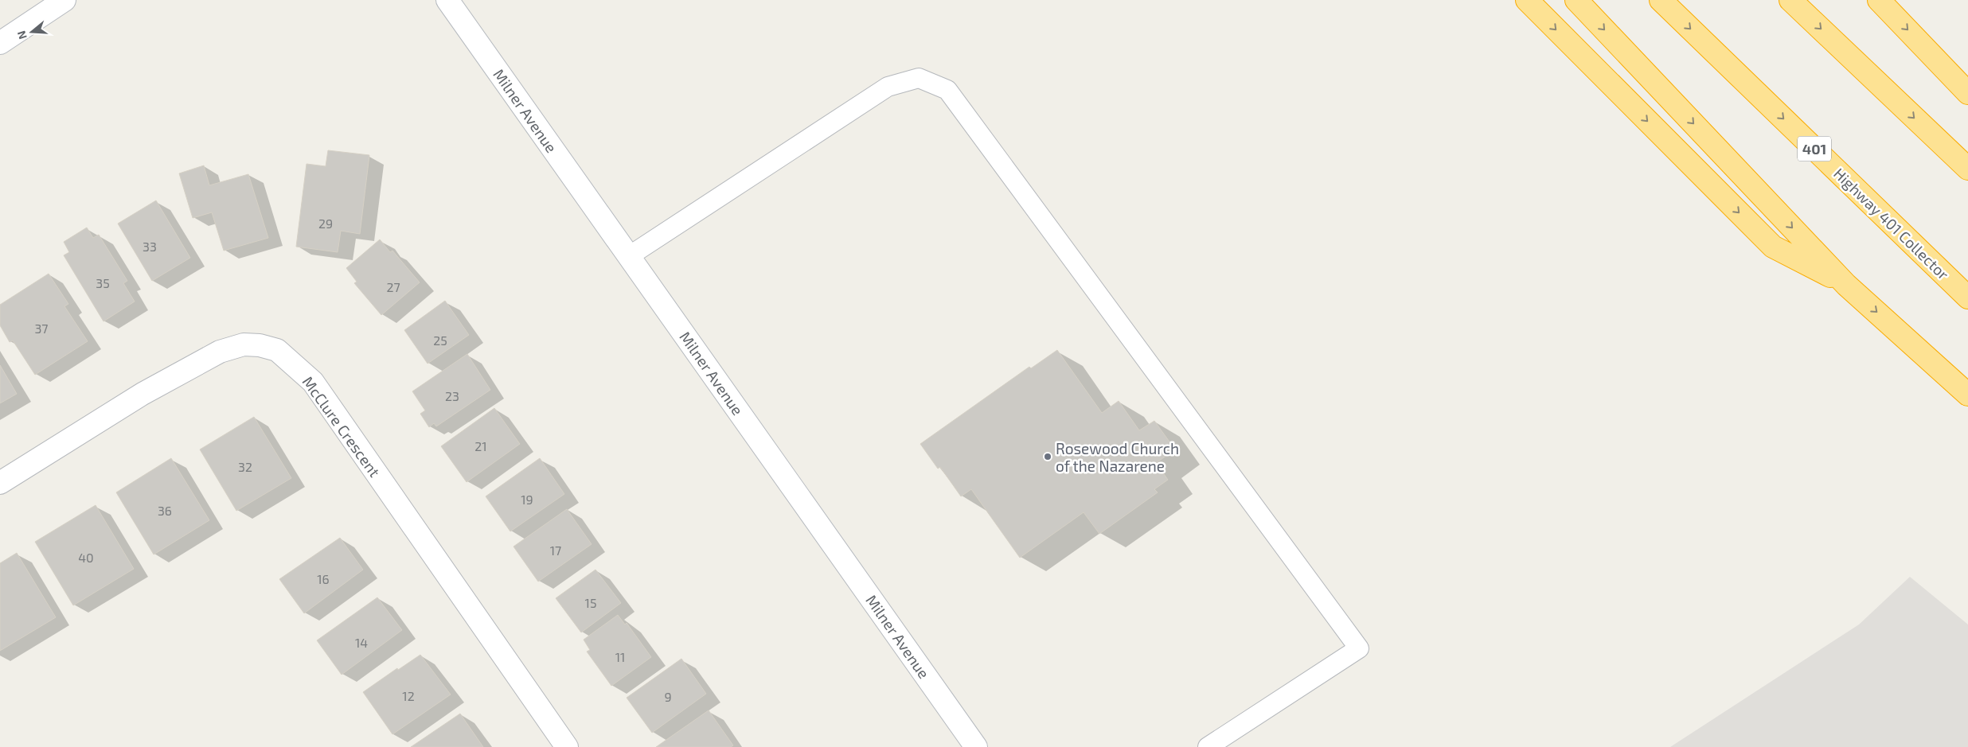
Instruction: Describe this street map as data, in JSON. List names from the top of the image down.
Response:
{
  "streets": {
    "highway": ["401", "Highway 401 Collector"],
    "main road": ["Milner Avenue", "McClure Crescent"]
  },
  "places": ["Rosewood Church of the Nazarene"],
  "house_numbers": [
    "29",
    "33",
    "35",
    "27",
    "37",
    "25",
    "23",
    "21",
    "32",
    "19",
    "36",
    "17",
    "40",
    "16",
    "15",
    "14",
    "11",
    "12",
    "9"
  ],
  "north": "left"
}
